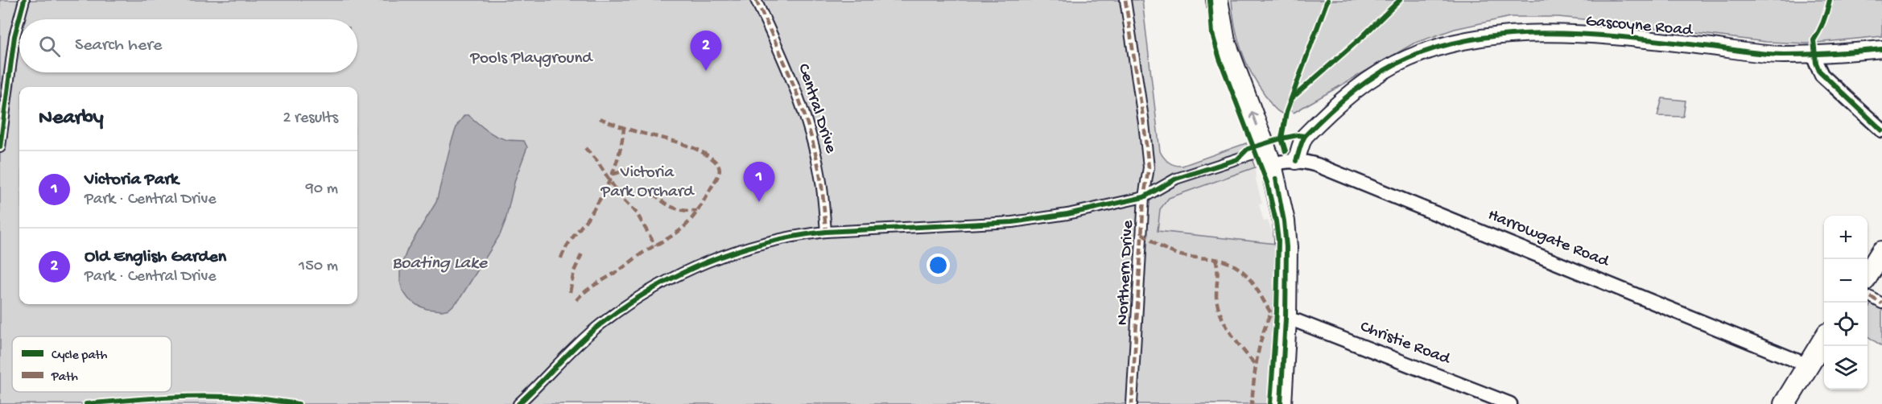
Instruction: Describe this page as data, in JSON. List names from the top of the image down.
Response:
{
  "streets": {
    "street": [
      "Gascoyne Road",
      "Central Drive",
      "Harrowgate Road",
      "Northern Drive",
      "Christie Road"
    ]
  },
  "crossings": [
    ["Gascoyne Road", "Harrowgate Road"]
  ],
  "water": ["Boating Lake"],
  "parks": ["Pools Playground", "Victoria Park Orchard"],
  "legend": ["Cycle path", "Path"],
  "page": {
    "search": "Search here",
    "pins": ["2", "1"],
    "heading": ["Nearby", "2 results"],
    "list": [
      {
        "mark": "1",
        "name": "Victoria Park",
        "note": "Park · Central Drive",
        "value": "90 m"
      },
      {
        "mark": "2",
        "name": "Old English Garden",
        "note": "Park · Central Drive",
        "value": "150 m"
      }
    ],
    "map_buttons": ["+", "−"]
  }
}
